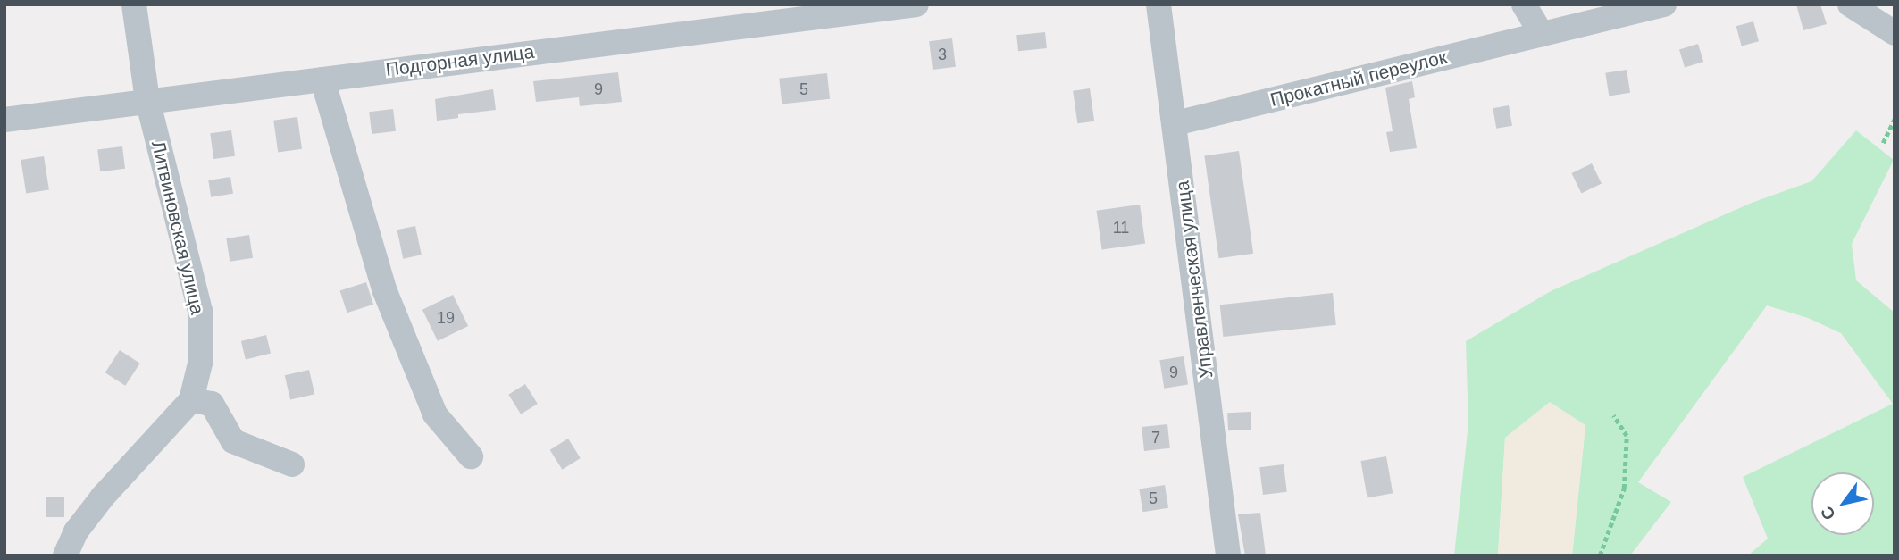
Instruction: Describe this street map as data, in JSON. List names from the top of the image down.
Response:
{
  "streets": {
    "street": [
      "Подгорная улица",
      "Прокатный переулок",
      "Литвиновская улица",
      "Управленческая улица"
    ]
  },
  "crossings": [
    ["Подгорная улица", "Литвиновская улица"],
    ["Прокатный переулок", "Управленческая улица"]
  ],
  "house_numbers": [
    "3",
    "9",
    "5",
    "11",
    "19",
    "9",
    "7",
    "5"
  ],
  "north": "bottom left"
}
